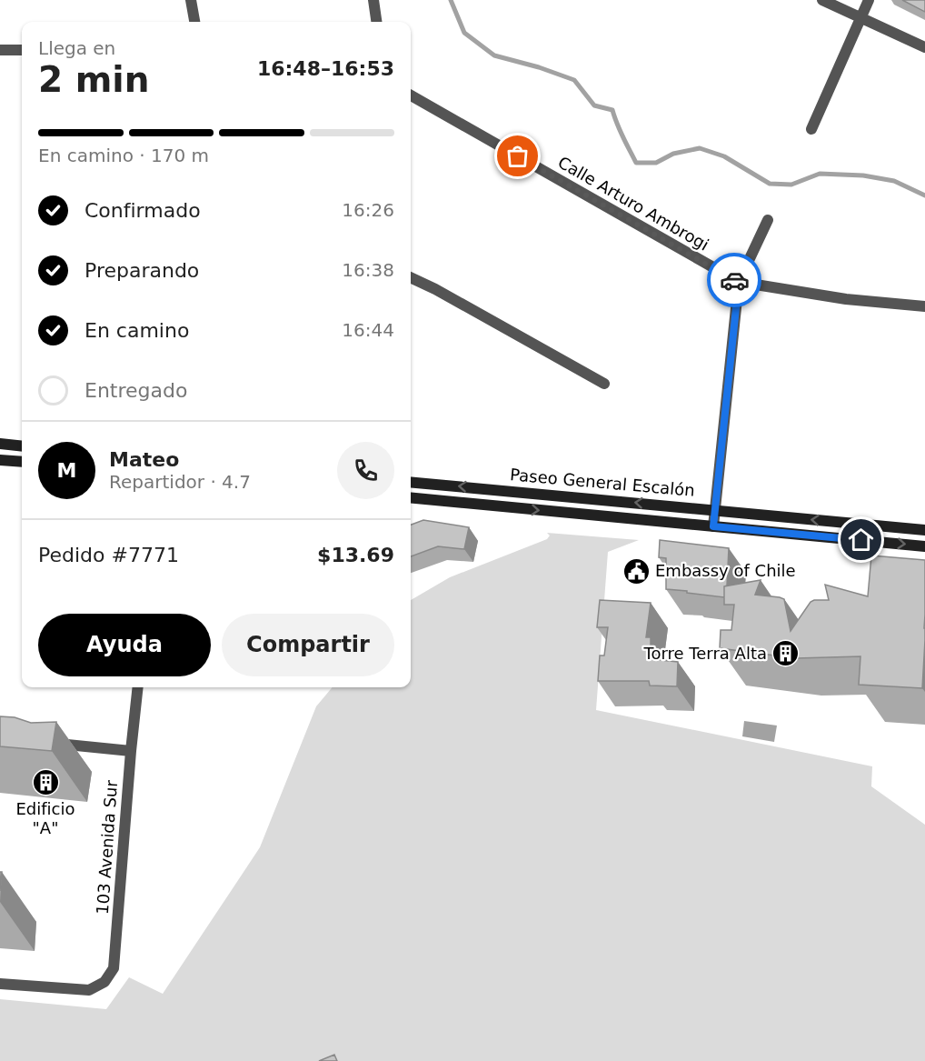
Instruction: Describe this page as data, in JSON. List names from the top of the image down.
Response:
{
  "streets": {
    "street": ["Calle Arturo Ambrogi", "Paseo General Escalón", "103 Avenida Sur"]
  },
  "places": {
    "public building": ["Embassy of Chile"],
    "building": ["Torre Terra Alta", "Edificio \"A\""]
  },
  "page": {
    "heading": ["2 min", "Llega en", "16:48–16:53"],
    "panel": [
      "Mateo",
      "Repartidor · 4.7",
      "Pedido #7771",
      "$13.69"
    ],
    "bar": "En camino · 170 m",
    "list": [
      ["Confirmado", "16:26"],
      ["Preparando", "16:38"],
      ["En camino", "16:44"],
      "Entregado"
    ],
    "round": "M",
    "buttons": ["Ayuda", "Compartir"]
  }
}
